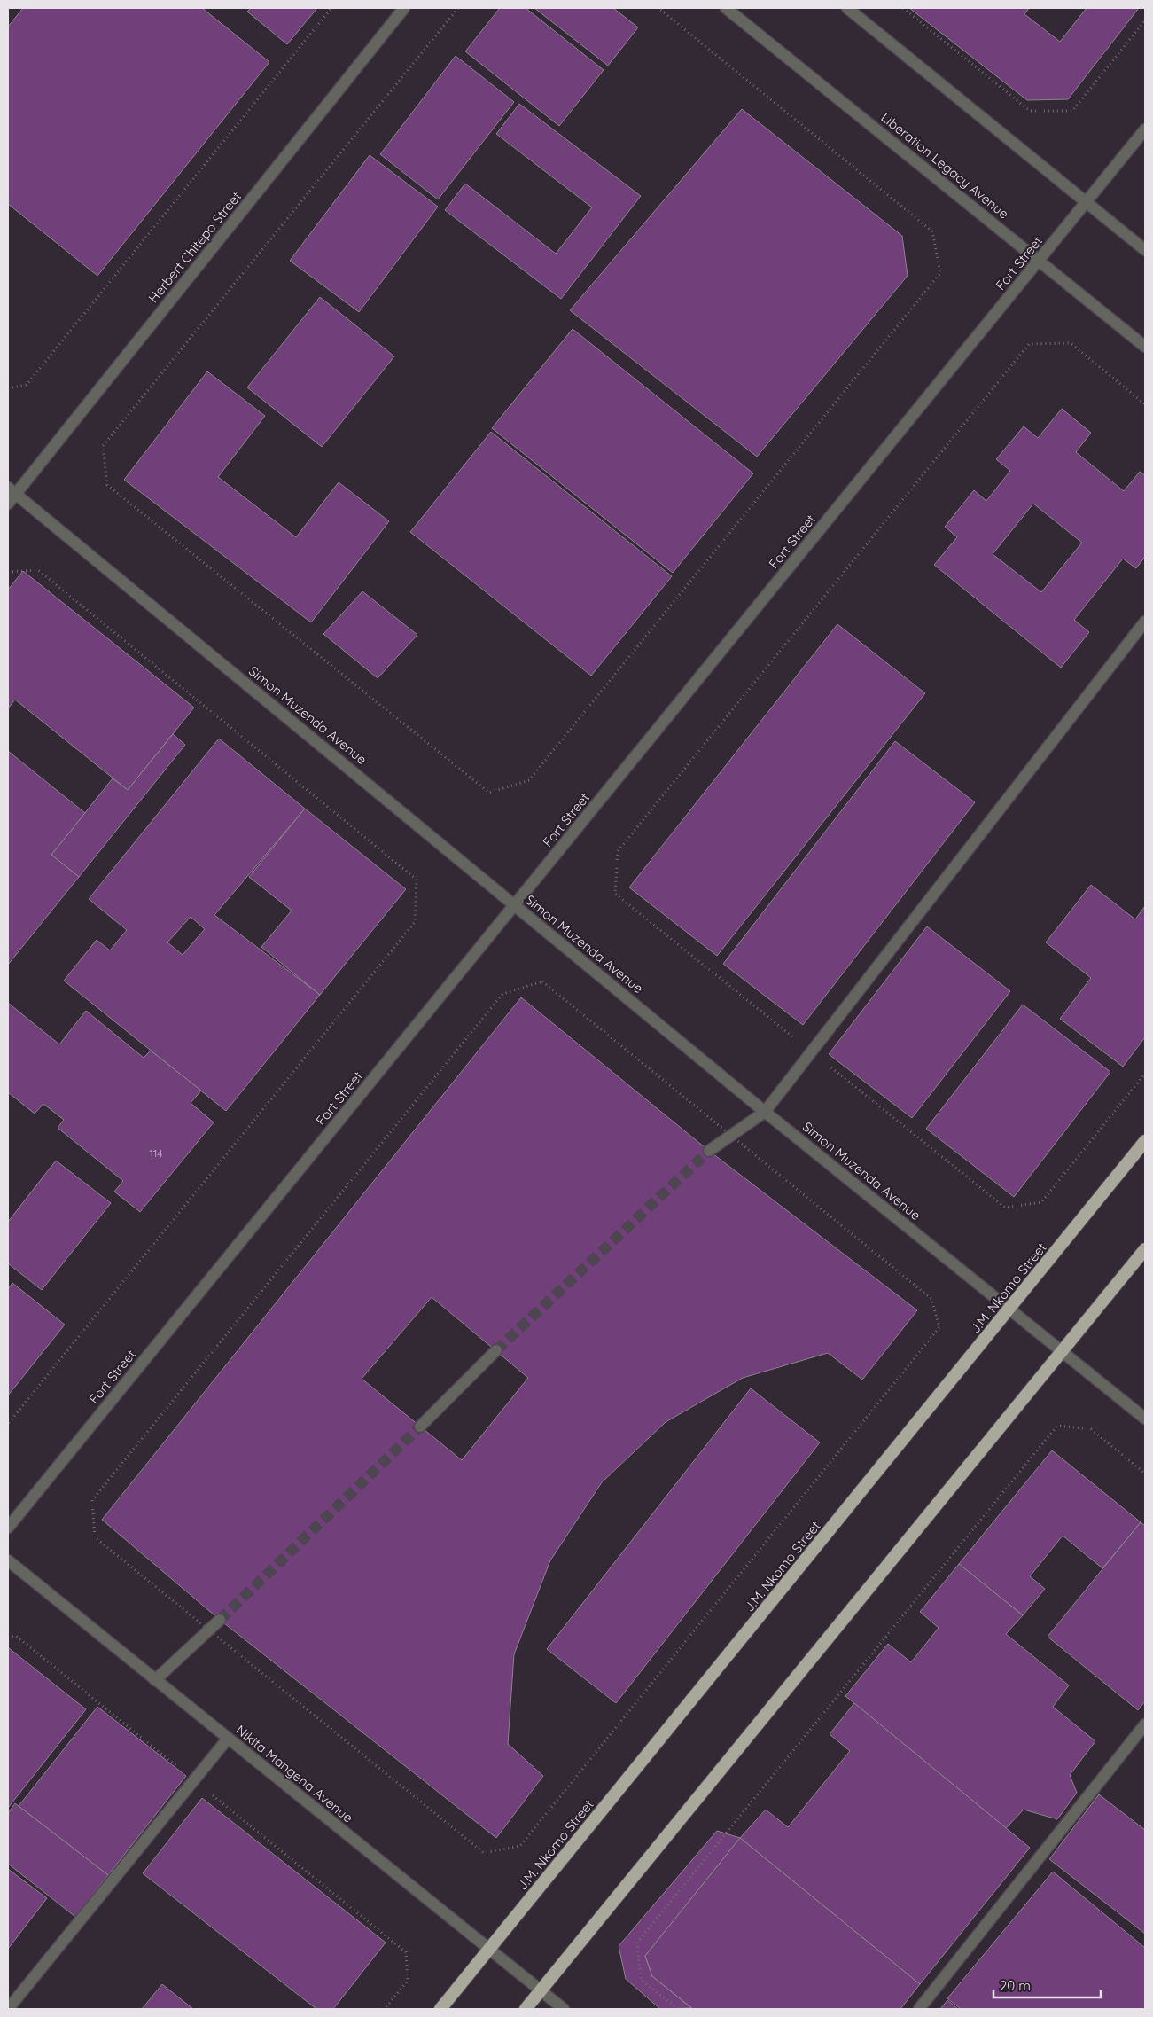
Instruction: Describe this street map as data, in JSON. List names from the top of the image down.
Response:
{
  "streets": {
    "highway": ["J.M. Nkomo Street"],
    "street": [
      "Liberation Legacy Avenue",
      "Herbert Chitepo Street",
      "Fort Street",
      "Simon Muzenda Avenue",
      "Nikita Mangena Avenue"
    ]
  },
  "crossings": [
    ["Liberation Legacy Avenue", "Fort Street"],
    ["Herbert Chitepo Street", "Simon Muzenda Avenue"],
    ["Fort Street", "Simon Muzenda Avenue"],
    ["Simon Muzenda Avenue", "J.M. Nkomo Street"],
    ["J.M. Nkomo Street", "Nikita Mangena Avenue"]
  ],
  "house_numbers": ["114"],
  "scale_bar": "20 m"
}
